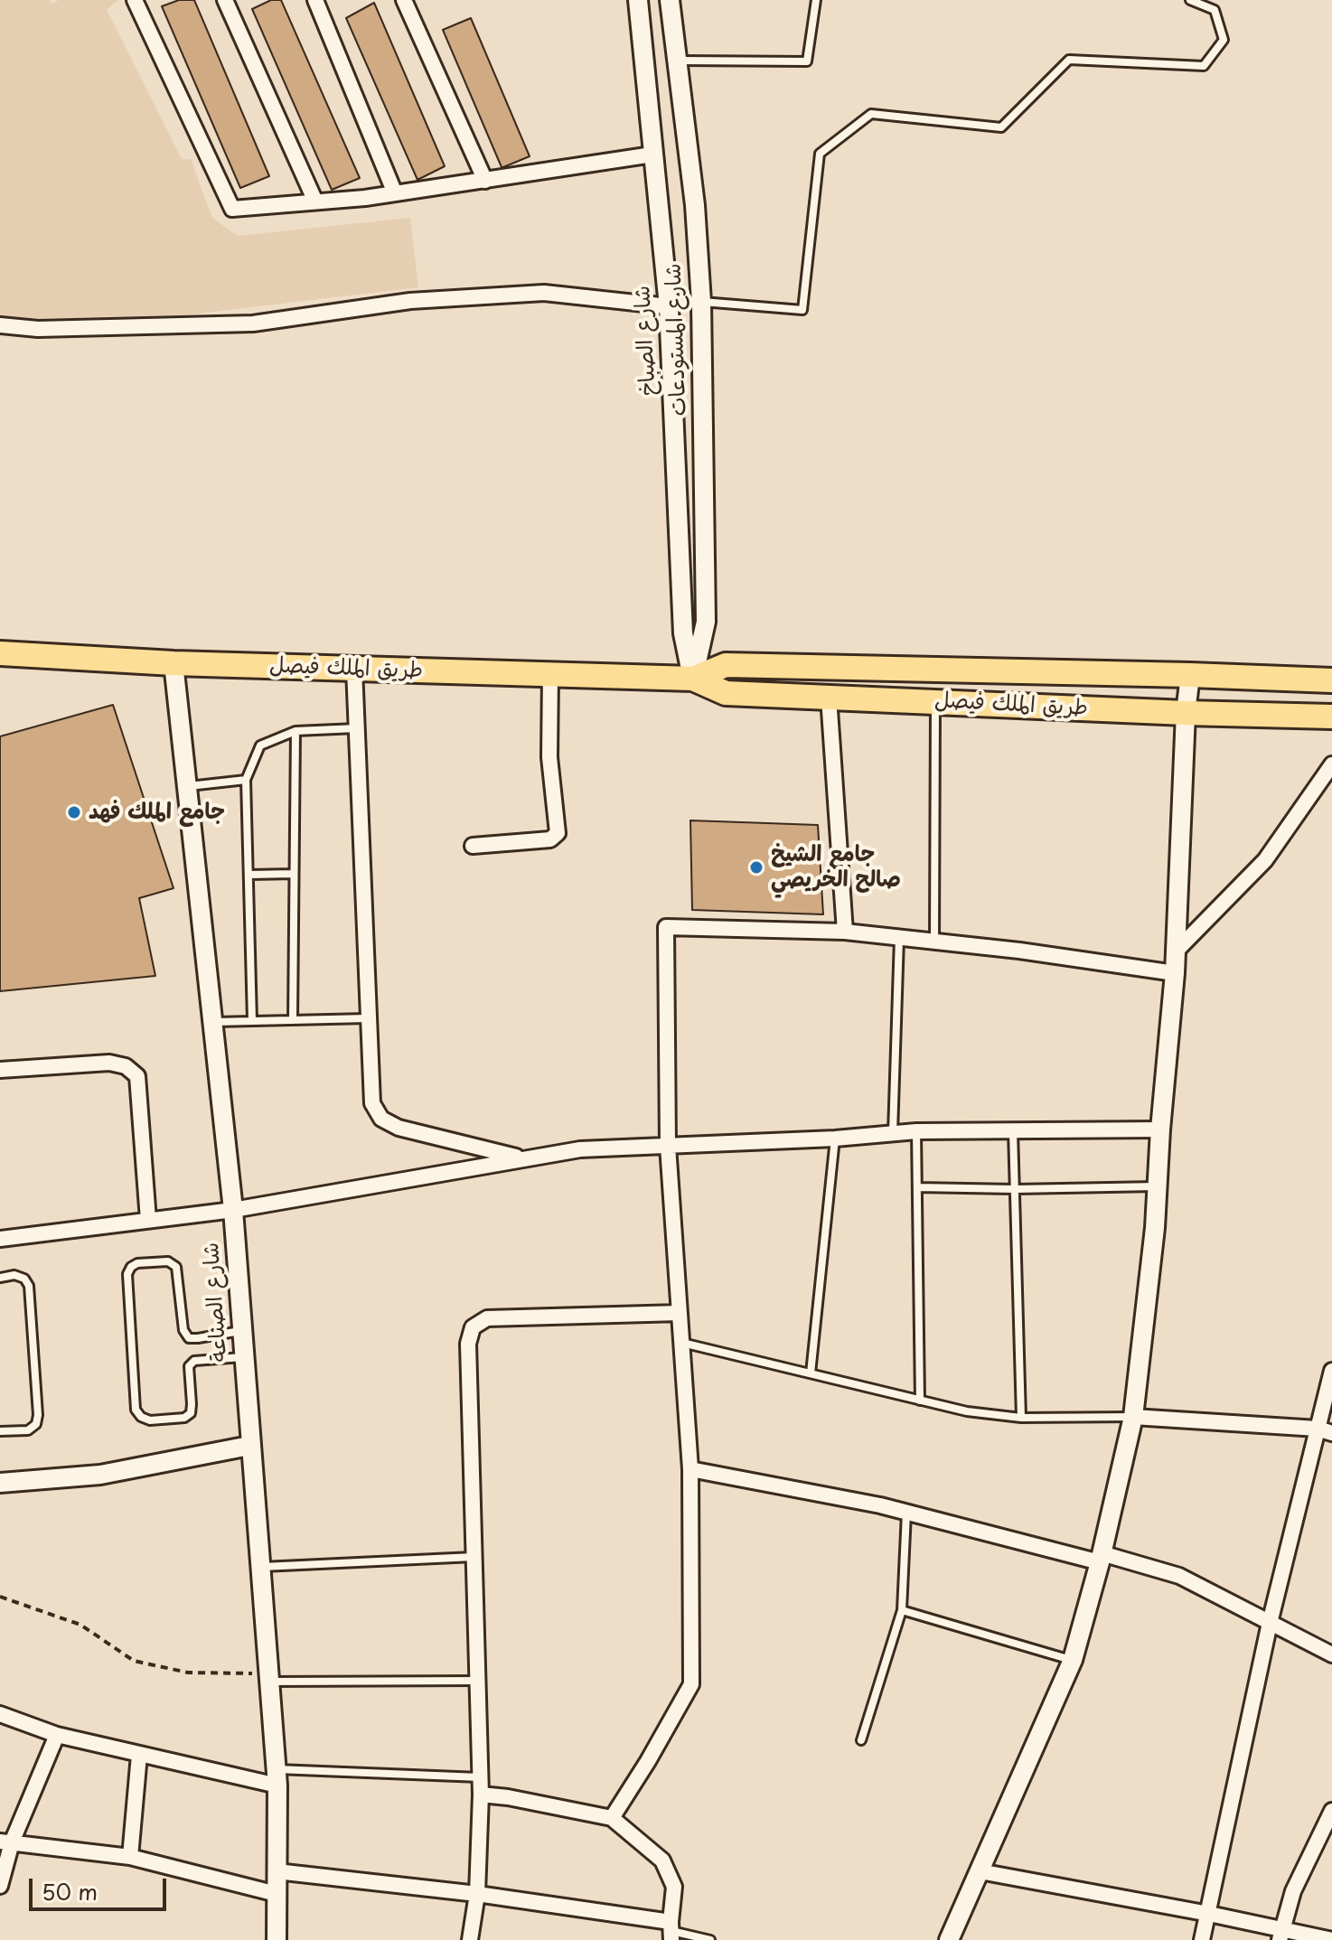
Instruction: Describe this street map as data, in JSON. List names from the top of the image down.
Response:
{
  "streets": {
    "main road": ["طريق الملك فيصل"],
    "street": ["شارع المستودعات", "شارع الصباخ", "شارع الصناعة"]
  },
  "crossings": [
    ["شارع المستودعات", "شارع الصباخ"],
    ["شارع المستودعات", "طريق الملك فيصل"],
    ["شارع الصباخ", "طريق الملك فيصل"],
    ["طريق الملك فيصل", "شارع الصناعة"]
  ],
  "places": ["جامع الملك فهد", "جامع الشيخ صالح الخريصي"],
  "scale_bar": "50 m"
}
